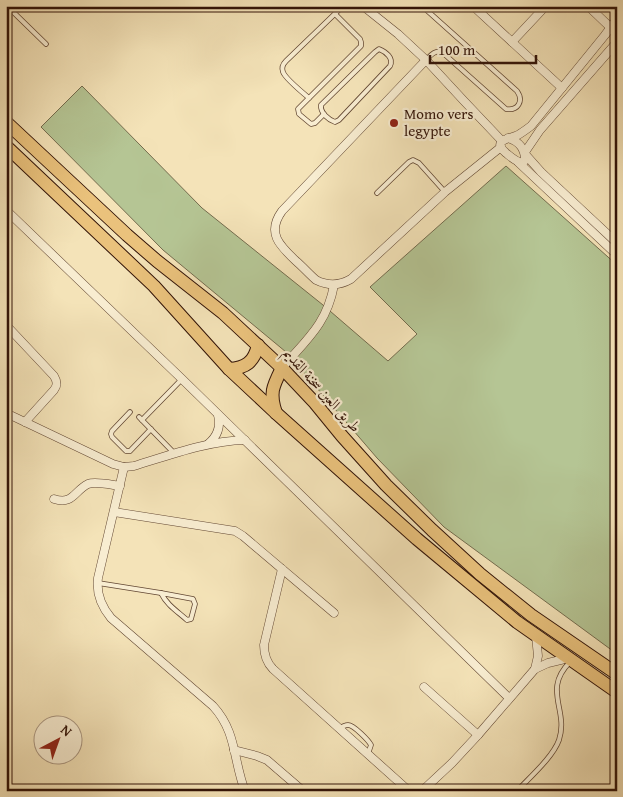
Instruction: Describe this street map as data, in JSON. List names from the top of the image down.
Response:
{
  "streets": {
    "main road": ["طريق العين سخنة القديم"]
  },
  "places": ["Momo vers legypte"],
  "scale_bar": "100 m",
  "north": "top right"
}
